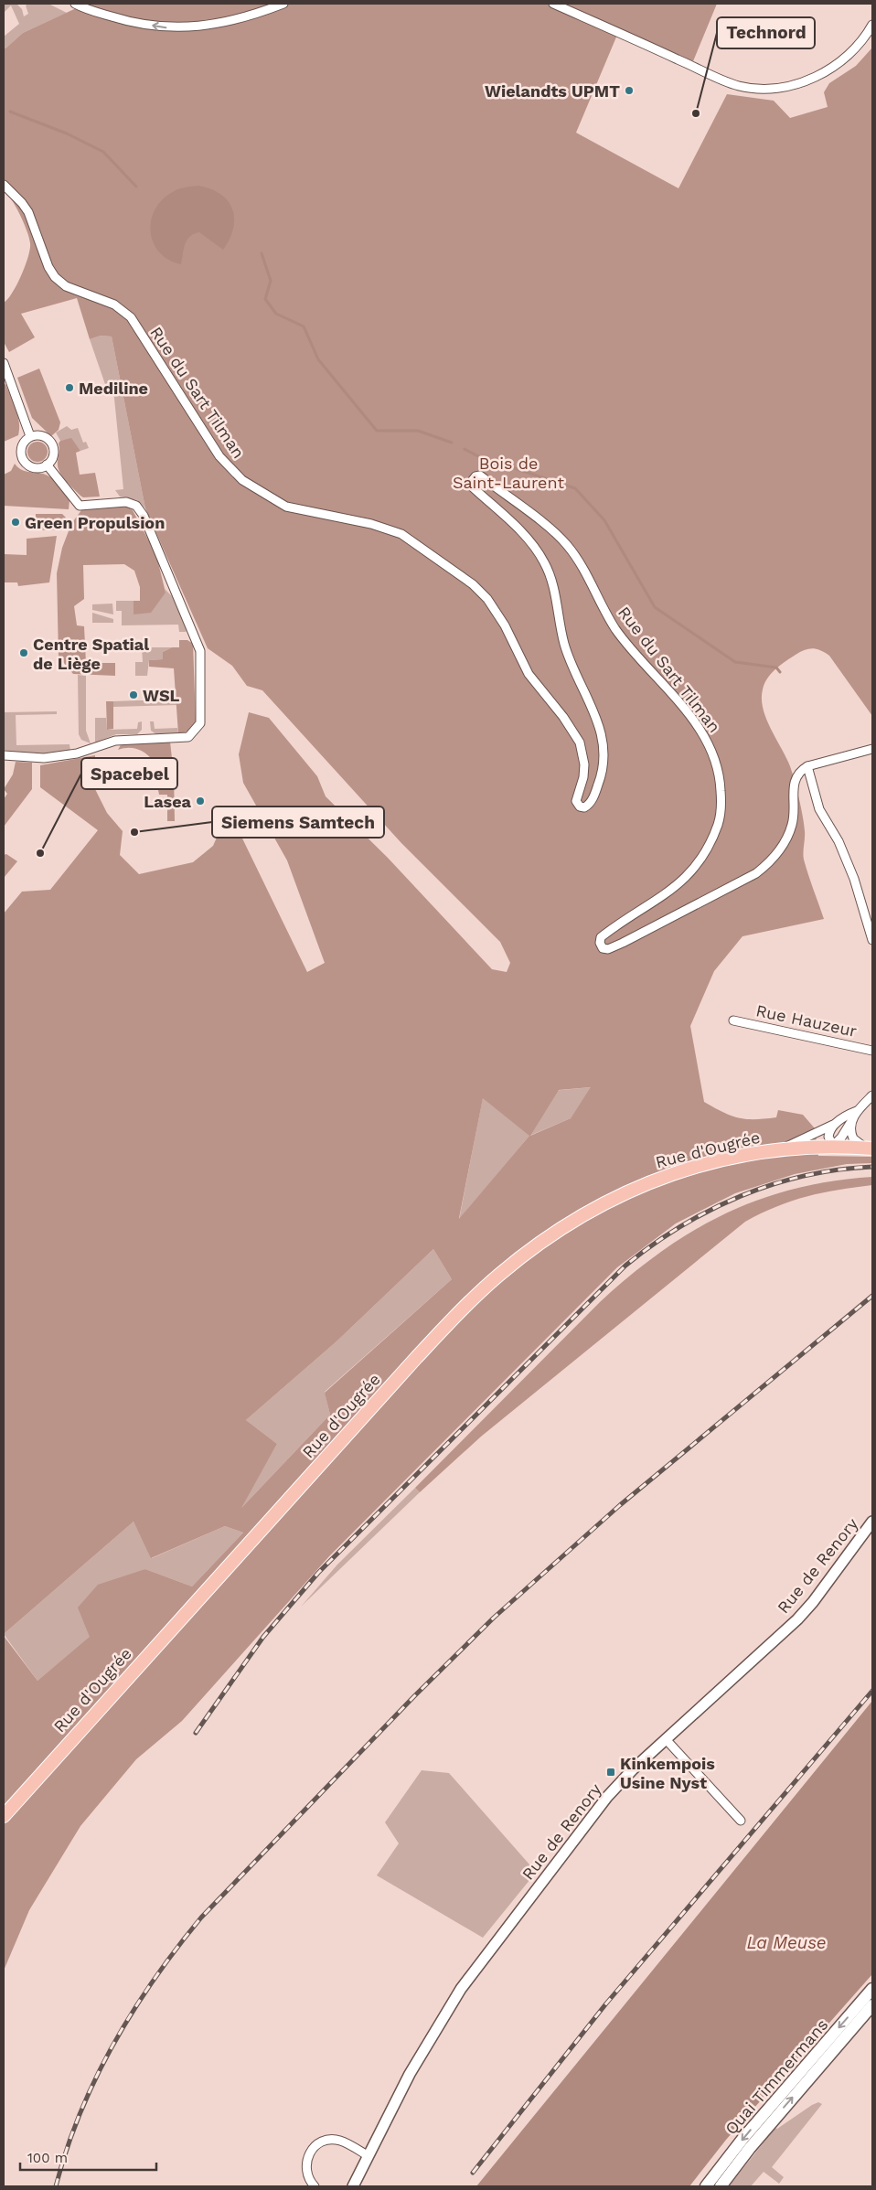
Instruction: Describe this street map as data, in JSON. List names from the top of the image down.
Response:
{
  "streets": {
    "main road": ["Rue d'Ougrée", "Quai Timmermans"],
    "street": ["Rue du Sart Tilman", "Rue Hauzeur", "Rue de Renory"]
  },
  "water": ["La Meuse"],
  "parks": ["Bois de Saint-Laurent"],
  "places": {
    "other": [
      "Wielandts UPMT",
      "Technord",
      "Mediline",
      "Green Propulsion",
      "Centre Spatial de Liège",
      "WSL",
      "Lasea",
      "Siemens Samtech",
      "Spacebel"
    ],
    "transit": ["Kinkempois Usine Nyst"]
  },
  "scale_bar": "100 m"
}
